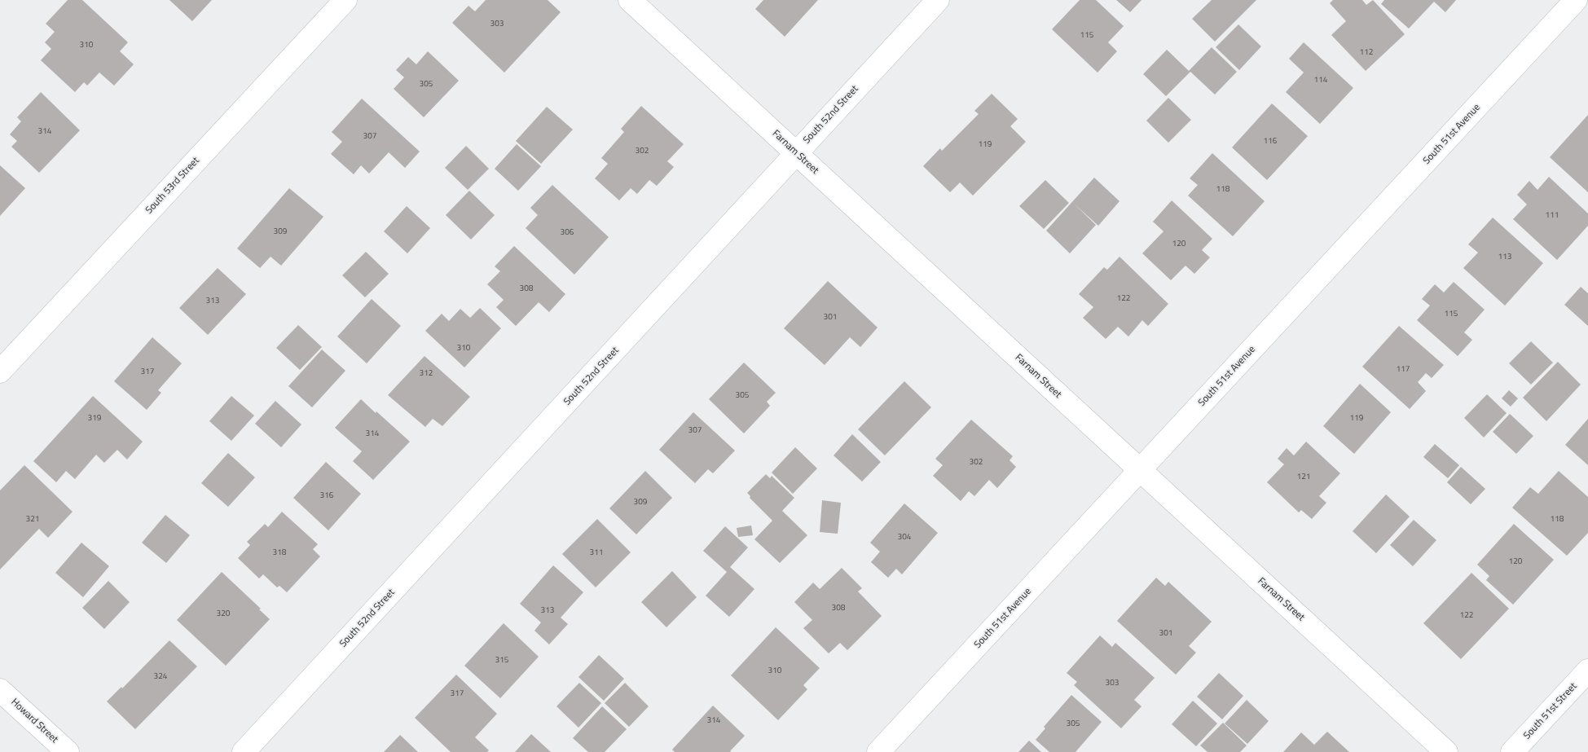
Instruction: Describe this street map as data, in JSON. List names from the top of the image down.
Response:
{
  "streets": {
    "street": [
      "South 52nd Street",
      "South 51st Avenue",
      "Farnam Street",
      "South 53rd Street",
      "South 51st Street",
      "Howard Street"
    ]
  },
  "crossings": [
    ["South 52nd Street", "Farnam Street"],
    ["South 51st Avenue", "Farnam Street"]
  ],
  "house_numbers": [
    "303",
    "115",
    "310",
    "112",
    "114",
    "305",
    "314",
    "307",
    "116",
    "119",
    "302",
    "118",
    "111",
    "309",
    "306",
    "120",
    "113",
    "308",
    "122",
    "313",
    "115",
    "301",
    "310",
    "117",
    "317",
    "312",
    "305",
    "319",
    "119",
    "307",
    "314",
    "302",
    "121",
    "316",
    "309",
    "321",
    "118",
    "304",
    "318",
    "311",
    "120",
    "308",
    "313",
    "320",
    "122",
    "301",
    "315",
    "310",
    "324",
    "303",
    "317",
    "314",
    "305"
  ]
}
